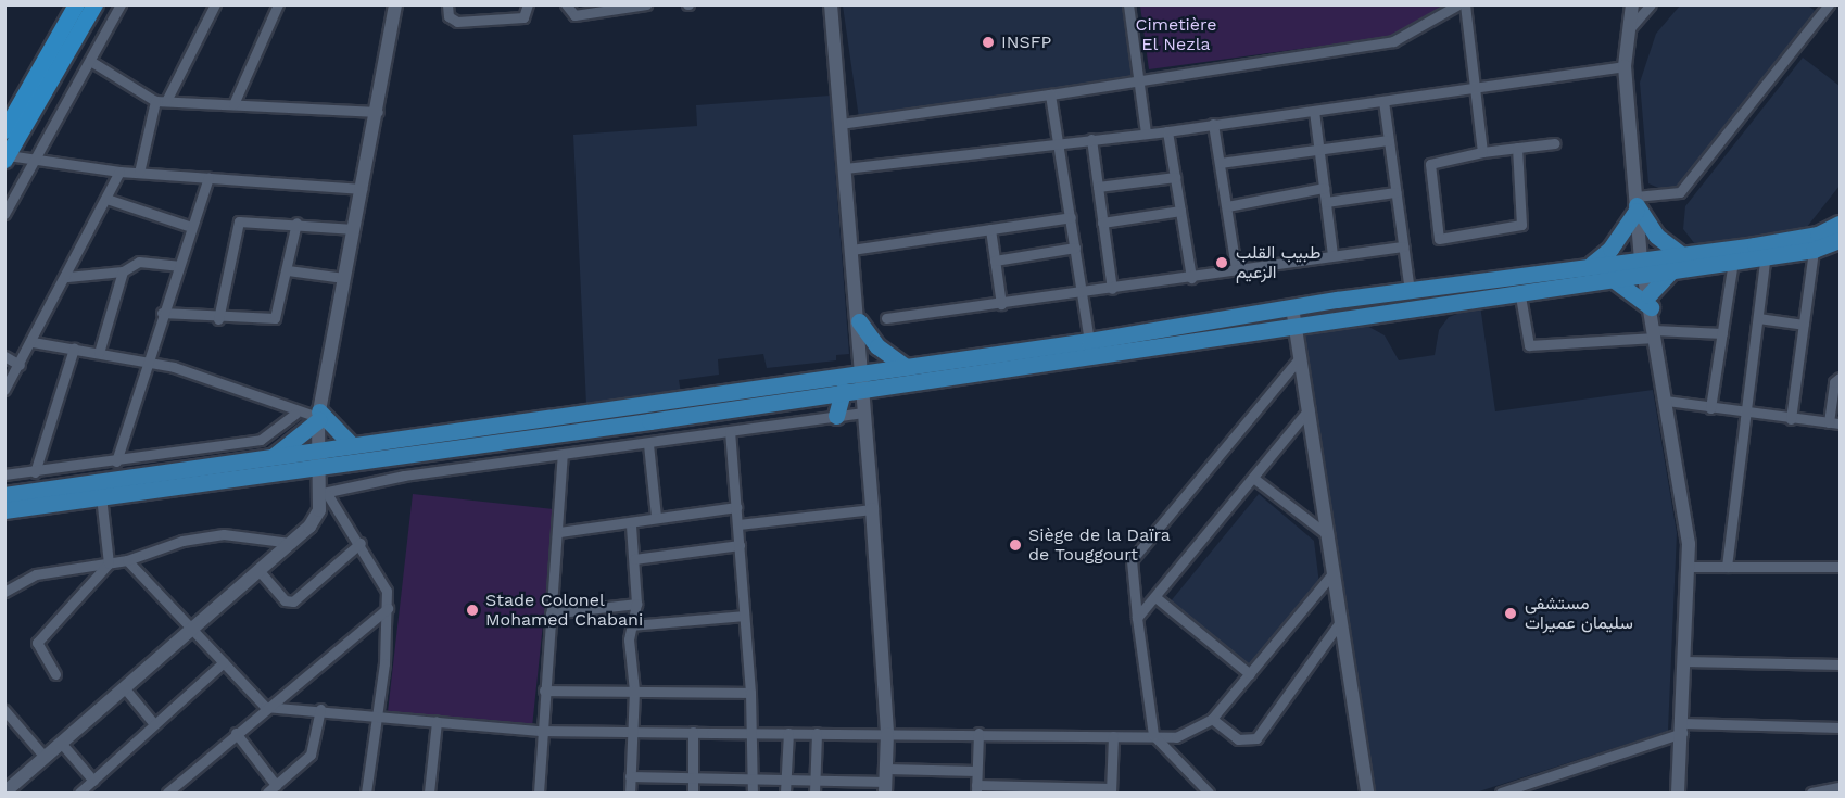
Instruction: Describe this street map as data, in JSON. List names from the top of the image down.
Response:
{
  "parks": ["Cimetière El Nezla"],
  "places": [
    "INSFP",
    "طبيب القلب الزعيم",
    "Siège de la Daïra de Touggourt",
    "Stade Colonel Mohamed Chabani",
    "مستشفى سليمان عميرات"
  ]
}
